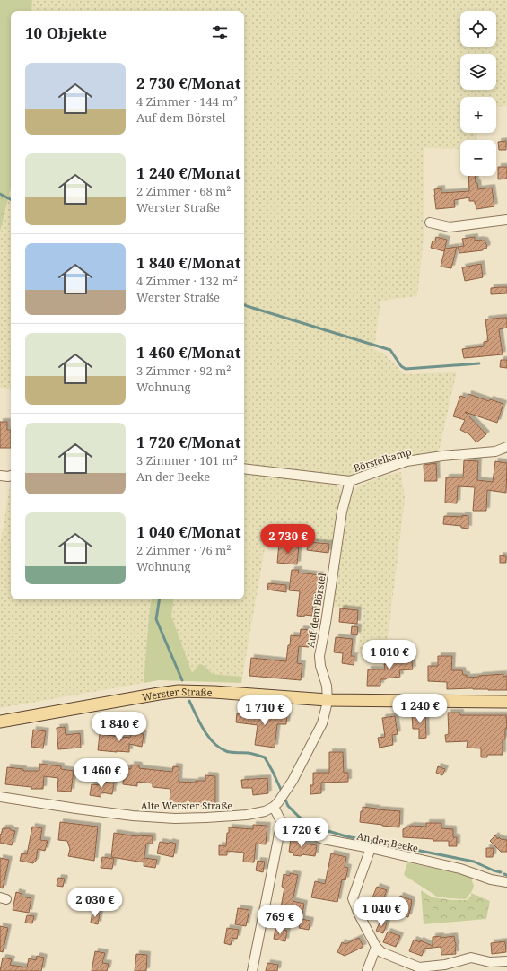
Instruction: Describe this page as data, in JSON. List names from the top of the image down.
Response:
{
  "streets": {
    "main road": ["Werster Straße"],
    "street": [
      "Börstelkamp",
      "Auf dem Börstel",
      "Alte Werster Straße",
      "An der Beeke"
    ]
  },
  "crossings": [
    ["Börstelkamp", "Auf dem Börstel"],
    ["Auf dem Börstel", "Werster Straße"]
  ],
  "page": {
    "map_buttons": ["+", "−"],
    "heading": "10 Objekte",
    "list": [
      {
        "name": "2 730 €/Monat",
        "note": "4 Zimmer · 144 m² · Auf dem Börstel"
      },
      {
        "name": "1 240 €/Monat",
        "note": "2 Zimmer · 68 m² · Werster Straße"
      },
      {
        "name": "1 840 €/Monat",
        "note": "4 Zimmer · 132 m² · Werster Straße"
      },
      {
        "name": "1 460 €/Monat",
        "note": "3 Zimmer · 92 m² · Wohnung"
      },
      {
        "name": "1 720 €/Monat",
        "note": "3 Zimmer · 101 m² · An der Beeke"
      },
      {
        "name": "1 040 €/Monat",
        "note": "2 Zimmer · 76 m² · Wohnung"
      }
    ],
    "price": [
      "2 730 €",
      "1 010 €",
      "1 240 €",
      "1 710 €",
      "1 840 €",
      "1 460 €",
      "1 720 €",
      "2 030 €",
      "1 040 €",
      "769 €"
    ]
  }
}
